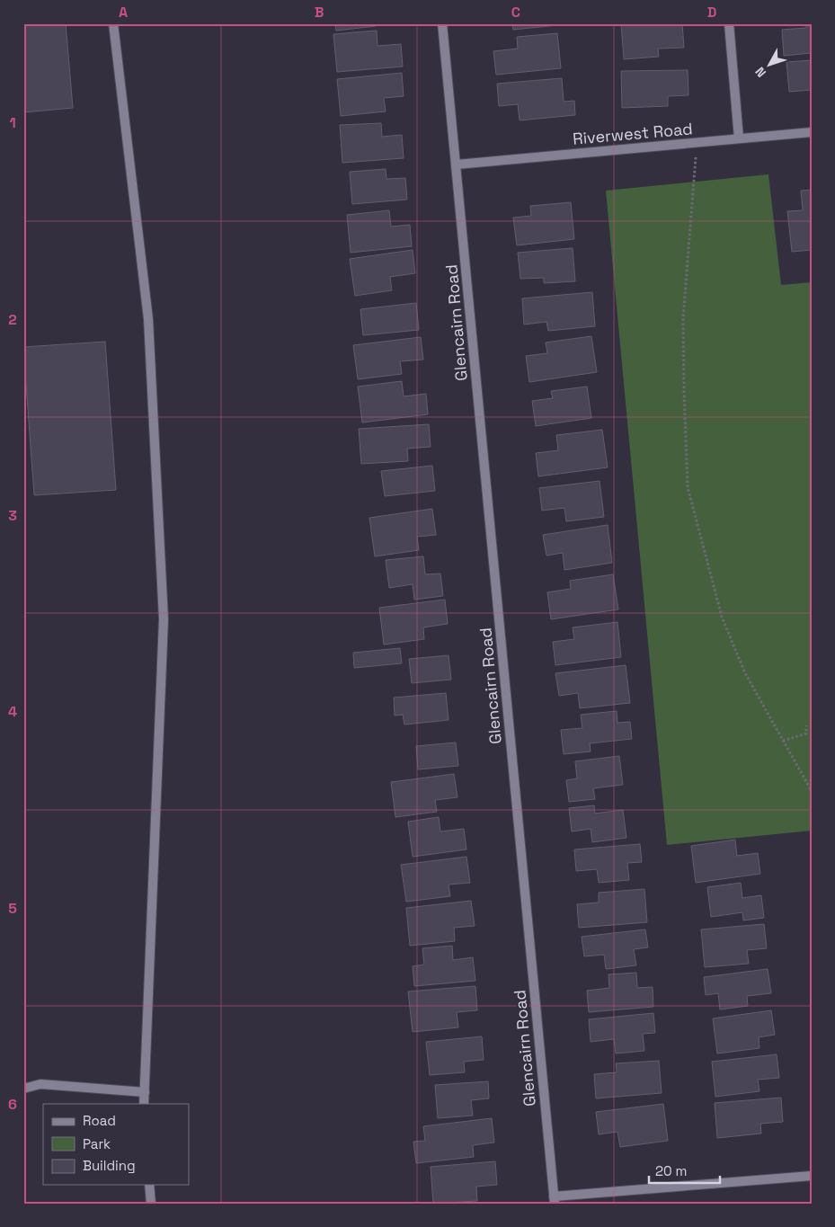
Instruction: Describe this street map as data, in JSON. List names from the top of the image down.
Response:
{
  "streets": {
    "street": ["Riverwest Road", "Glencairn Road"]
  },
  "crossings": [
    ["Riverwest Road", "Glencairn Road"]
  ],
  "legend": ["Road", "Park", "Building"],
  "scale_bar": "20 m",
  "north": "bottom left",
  "grid": {
    "columns": [
      "A",
      "B",
      "C",
      "D"
    ],
    "rows": [
      "1",
      "2",
      "3",
      "4",
      "5",
      "6"
    ]
  }
}
